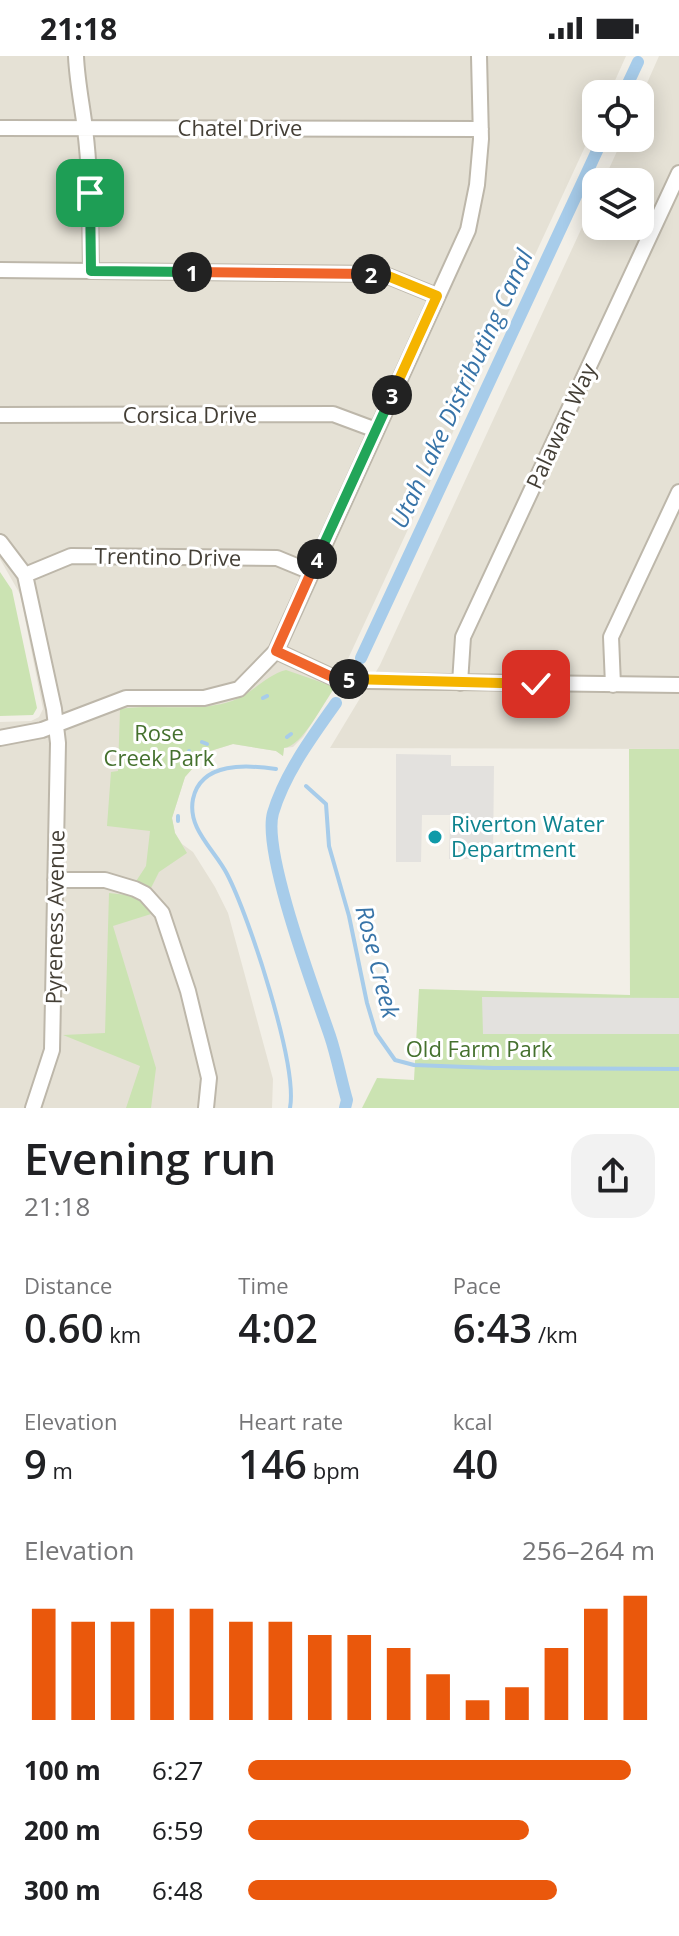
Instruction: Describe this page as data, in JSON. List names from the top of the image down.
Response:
{
  "streets": {
    "street": [
      "Chatel Drive",
      "Corsica Drive",
      "Palawan Way",
      "Trentino Drive",
      "Pyreness Avenue"
    ]
  },
  "crossings": [
    ["Trentino Drive", "Pyreness Avenue"]
  ],
  "water": ["Utah Lake Distributing Canal", "Rose Creek"],
  "parks": ["Rose Creek Park", "Old Farm Park"],
  "places": ["Riverton Water Department"],
  "page": {
    "status": "21:18",
    "pins": [
      "1",
      "2",
      "3",
      "4",
      "5"
    ],
    "heading": ["Evening run", "21:18"],
    "stats": [
      ["Distance", "0.60 km"],
      ["Time", "4:02"],
      ["Pace", "6:43 /km"],
      ["Elevation", "9 m"],
      ["Heart rate", "146 bpm"],
      ["kcal", "40"]
    ],
    "chart": ["Elevation", "256–264 m"],
    "list": [
      {
        "name": "100 m",
        "note": "6:27"
      },
      {
        "name": "200 m",
        "note": "6:59"
      },
      {
        "name": "300 m",
        "note": "6:48"
      }
    ]
  }
}
